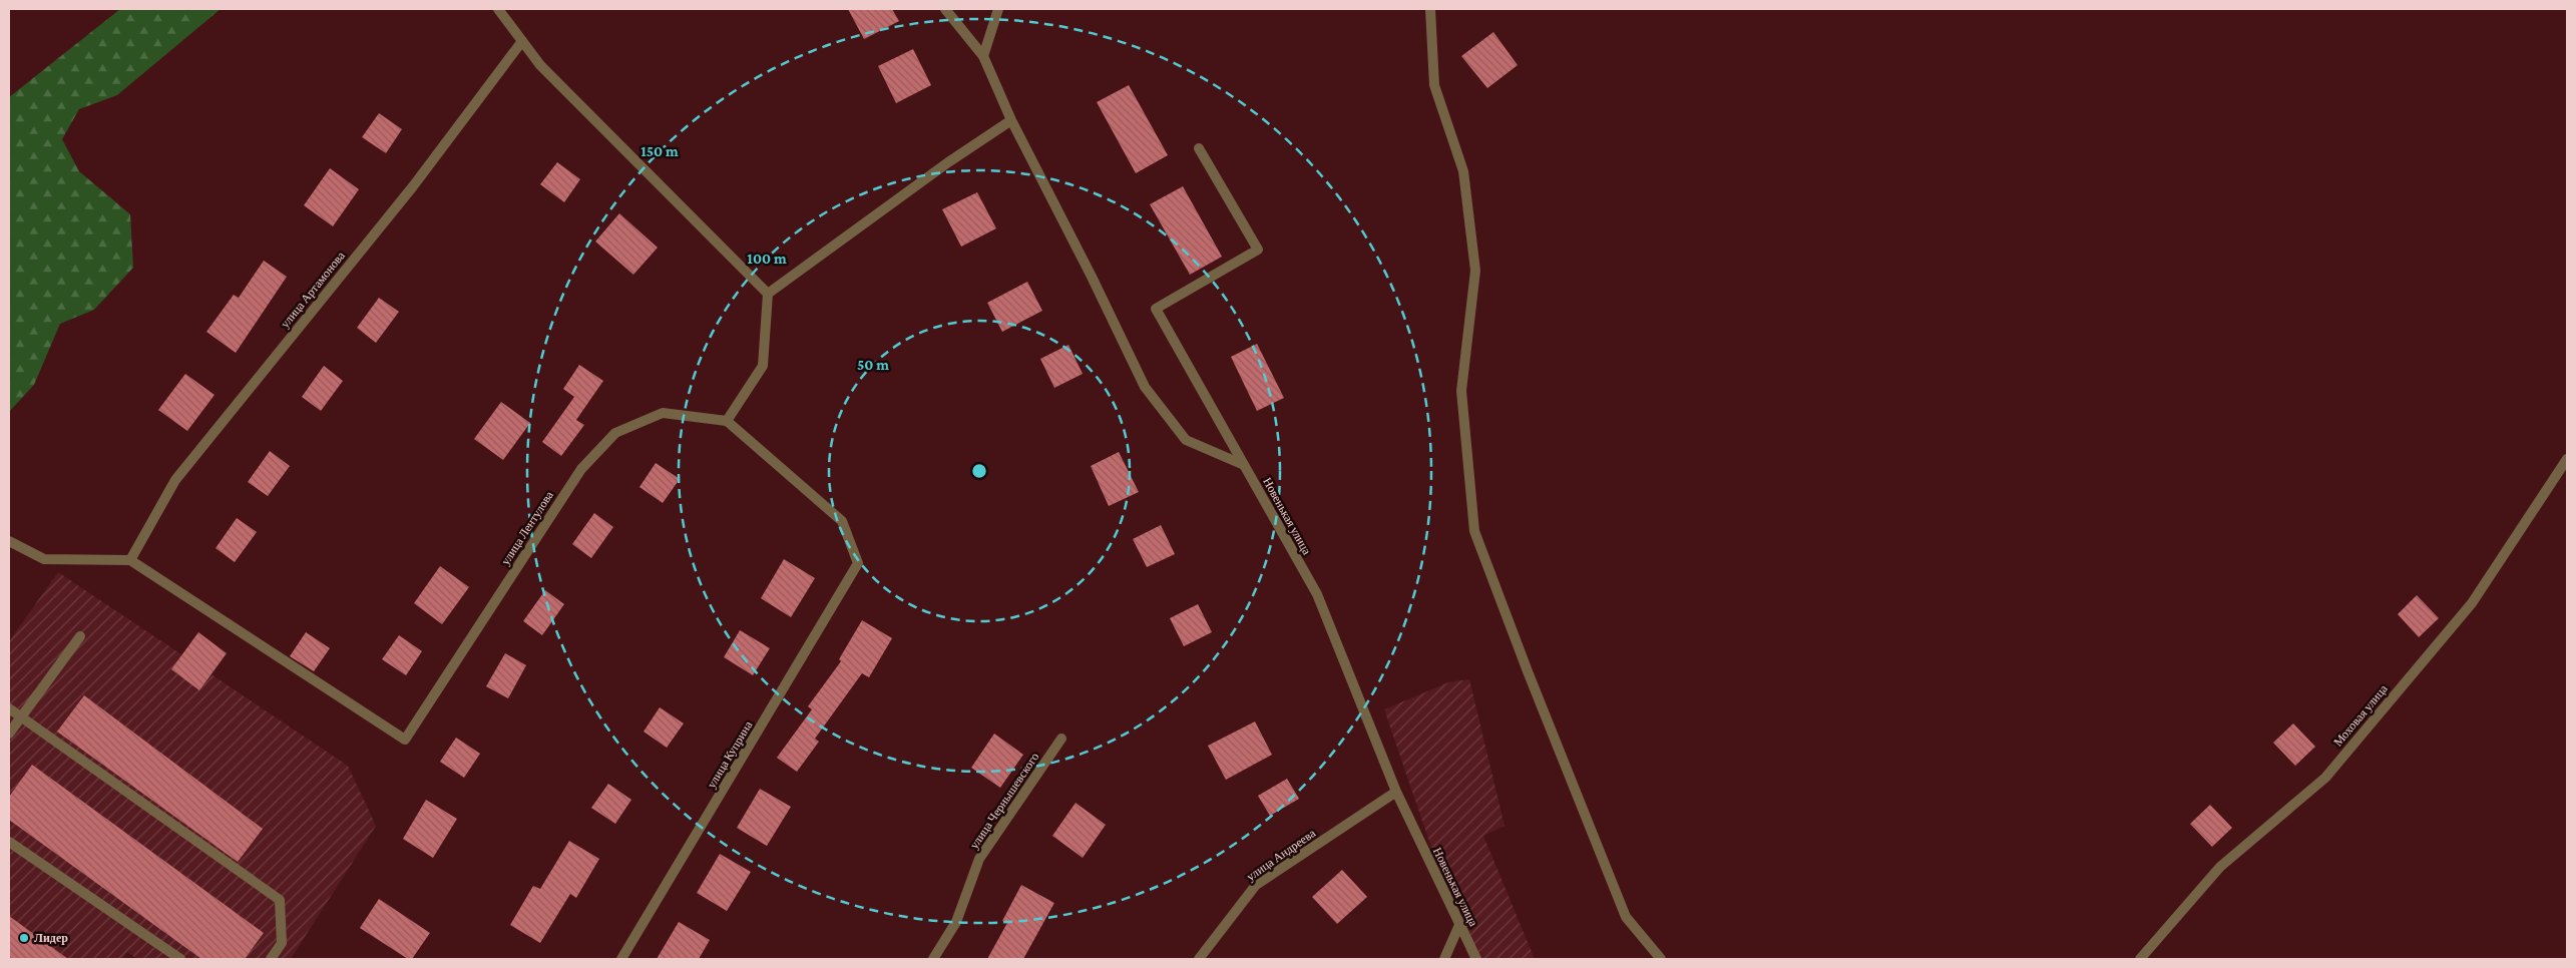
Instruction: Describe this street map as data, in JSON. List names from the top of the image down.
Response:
{
  "streets": {
    "street": [
      "улица Артамонова",
      "Новенькая улица",
      "улица Лентулова",
      "Моховая улица",
      "улица Куприна",
      "улица Чернышевского",
      "улица Андреева"
    ]
  },
  "crossings": [
    ["улица Артамонова", "улица Лентулова"],
    ["Новенькая улица", "улица Андреева"],
    ["улица Лентулова", "улица Куприна"]
  ],
  "places": ["Лидер"],
  "rings": ["150 m", "100 m", "50 m"]
}
